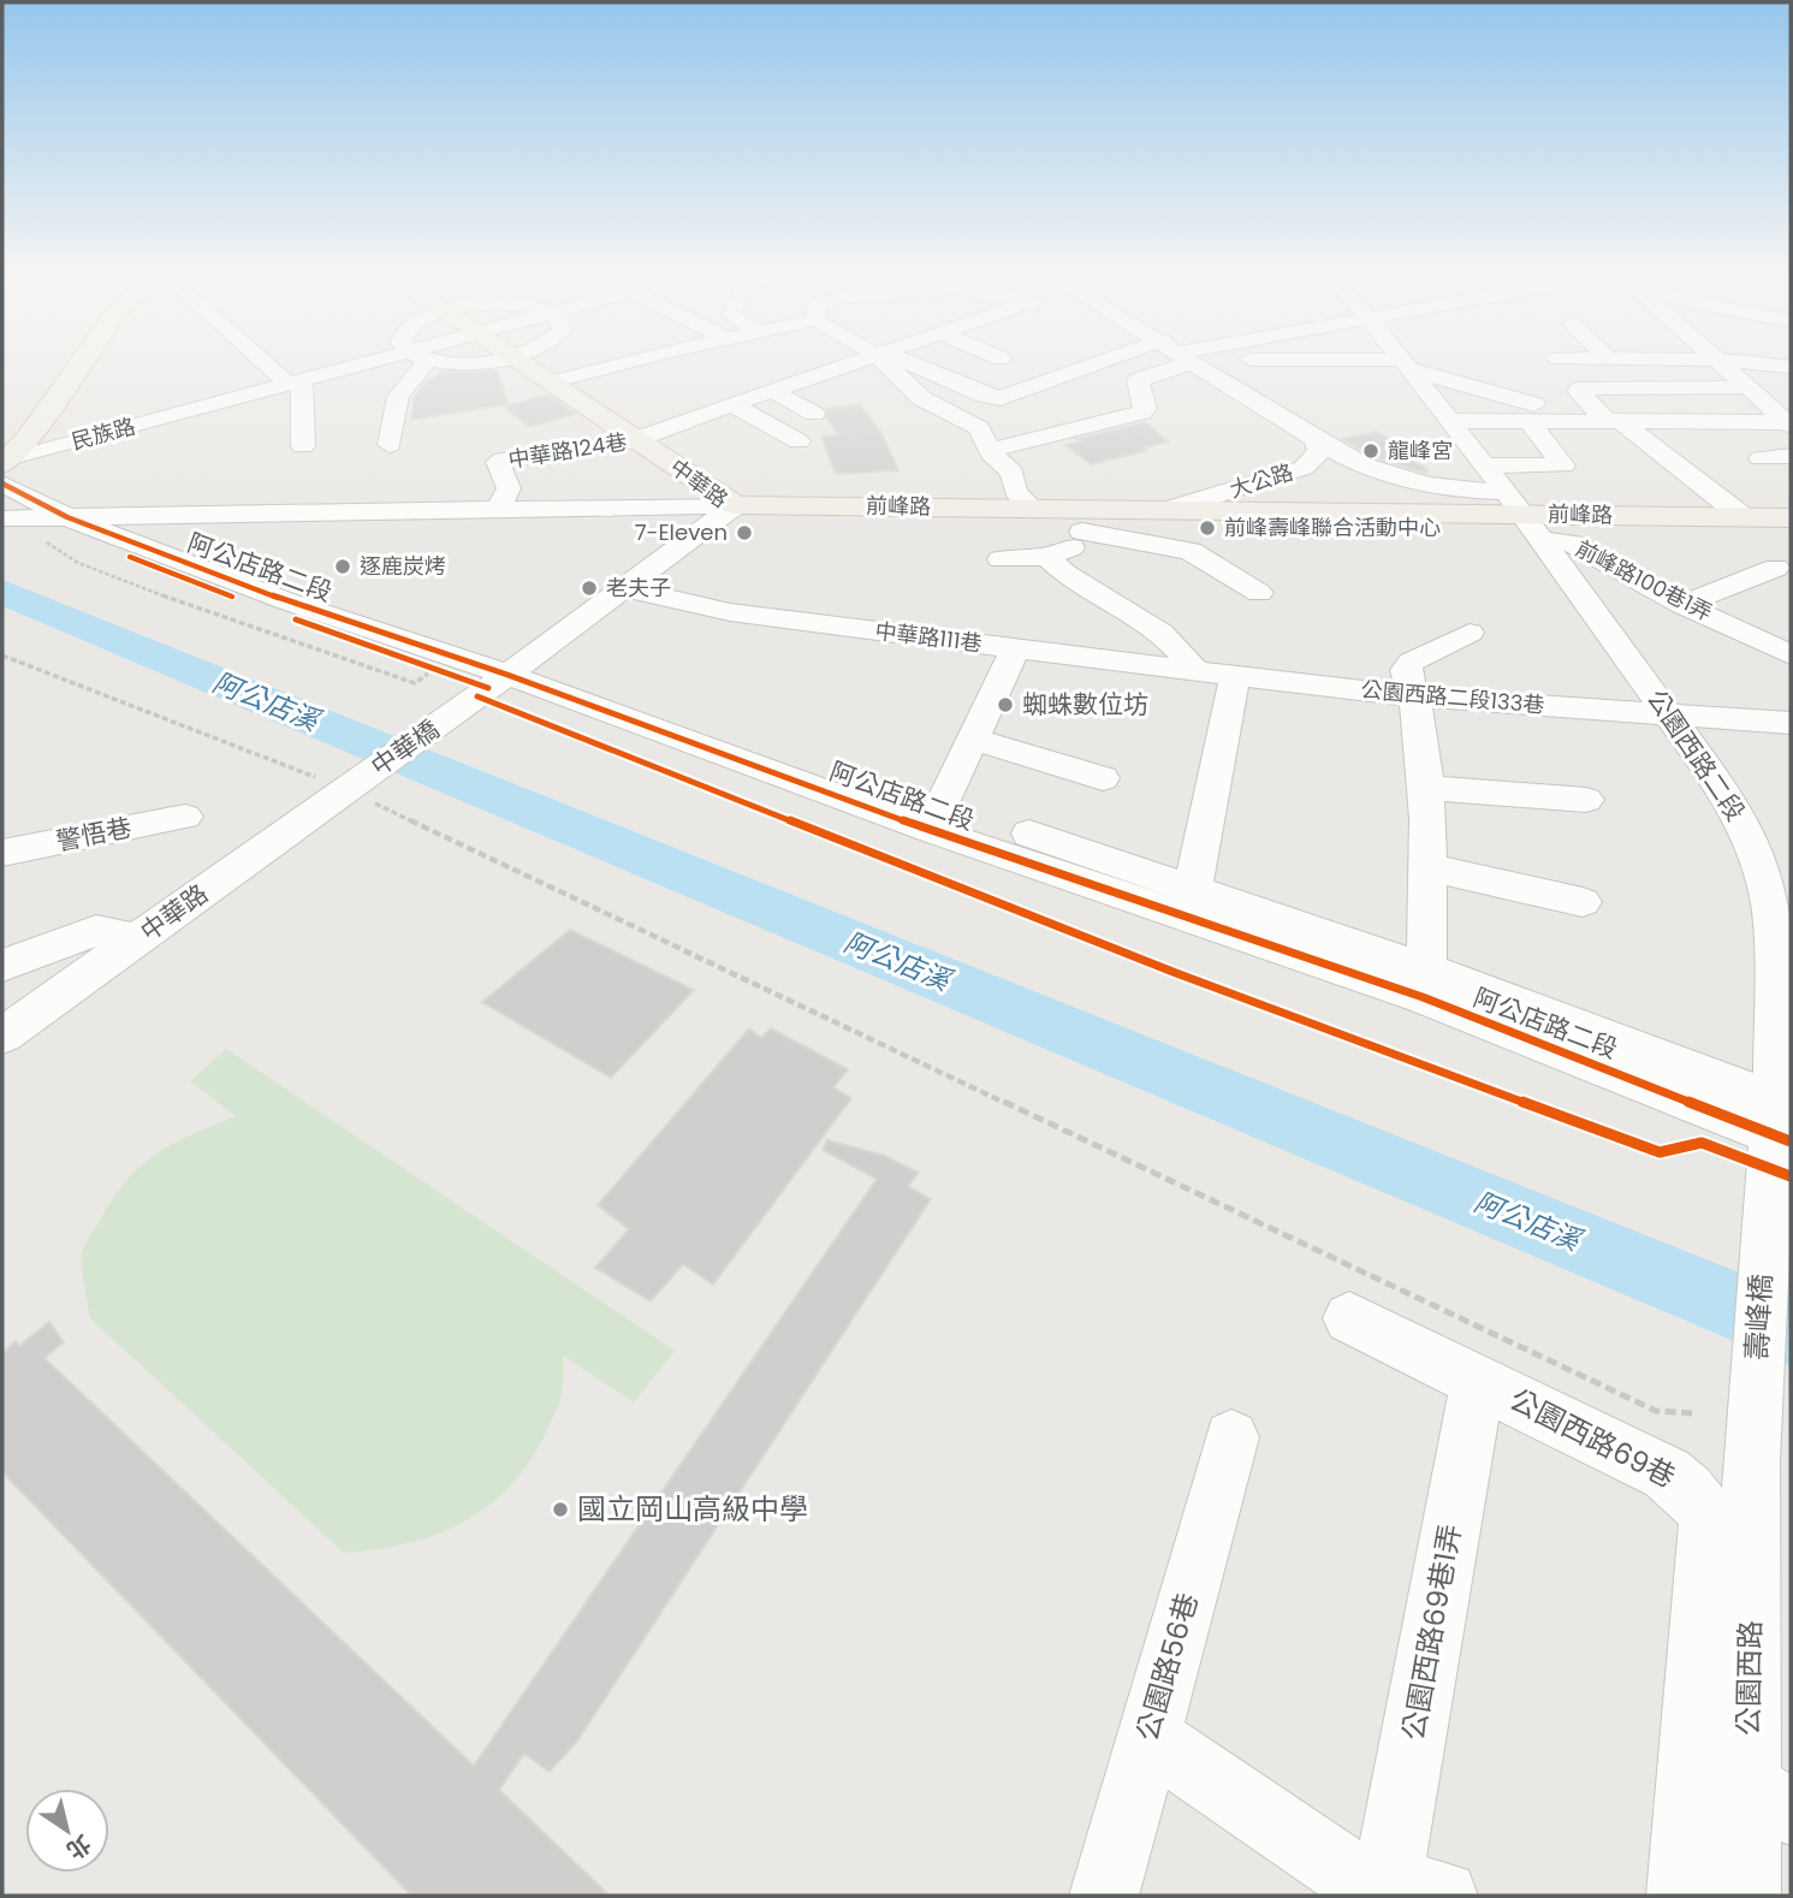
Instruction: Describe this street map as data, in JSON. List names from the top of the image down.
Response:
{
  "streets": {
    "main road": ["中華路", "前峰路"],
    "street": [
      "民族路",
      "中華路124巷",
      "大公路",
      "阿公店路二段",
      "前峰路100巷1弄",
      "中華路111巷",
      "公園西路二段133巷",
      "中華橋",
      "公園西路二段",
      "警悟巷",
      "壽峰橋",
      "公園西路69巷",
      "公園西路69巷1弄",
      "公園路56巷",
      "公園西路"
    ]
  },
  "crossings": [
    ["民族路", "阿公店路二段"],
    ["中華路124巷", "中華路"],
    ["中華路124巷", "前峰路"],
    ["大公路", "前峰路"],
    ["大公路", "前峰路100巷1弄"],
    ["中華路", "前峰路"],
    ["中華路", "阿公店路二段"],
    ["中華路", "中華路111巷"],
    ["中華路", "中華橋"],
    ["前峰路", "阿公店路二段"],
    ["前峰路", "前峰路100巷1弄"],
    ["前峰路", "公園西路二段"],
    ["阿公店路二段", "公園西路二段"],
    ["阿公店路二段", "壽峰橋"],
    ["前峰路100巷1弄", "公園西路二段"],
    ["中華路111巷", "公園西路二段133巷"],
    ["公園西路二段133巷", "公園西路二段"],
    ["公園西路二段", "壽峰橋"],
    ["壽峰橋", "公園西路"],
    ["公園西路69巷", "公園西路69巷1弄"]
  ],
  "water": ["阿公店溪"],
  "places": [
    "龍峰宮",
    "前峰壽峰聯合活動中心",
    "7-Eleven",
    "逐鹿炭烤",
    "老夫子",
    "蜘蛛數位坊",
    "國立岡山高級中學"
  ],
  "north": "bottom right"
}
